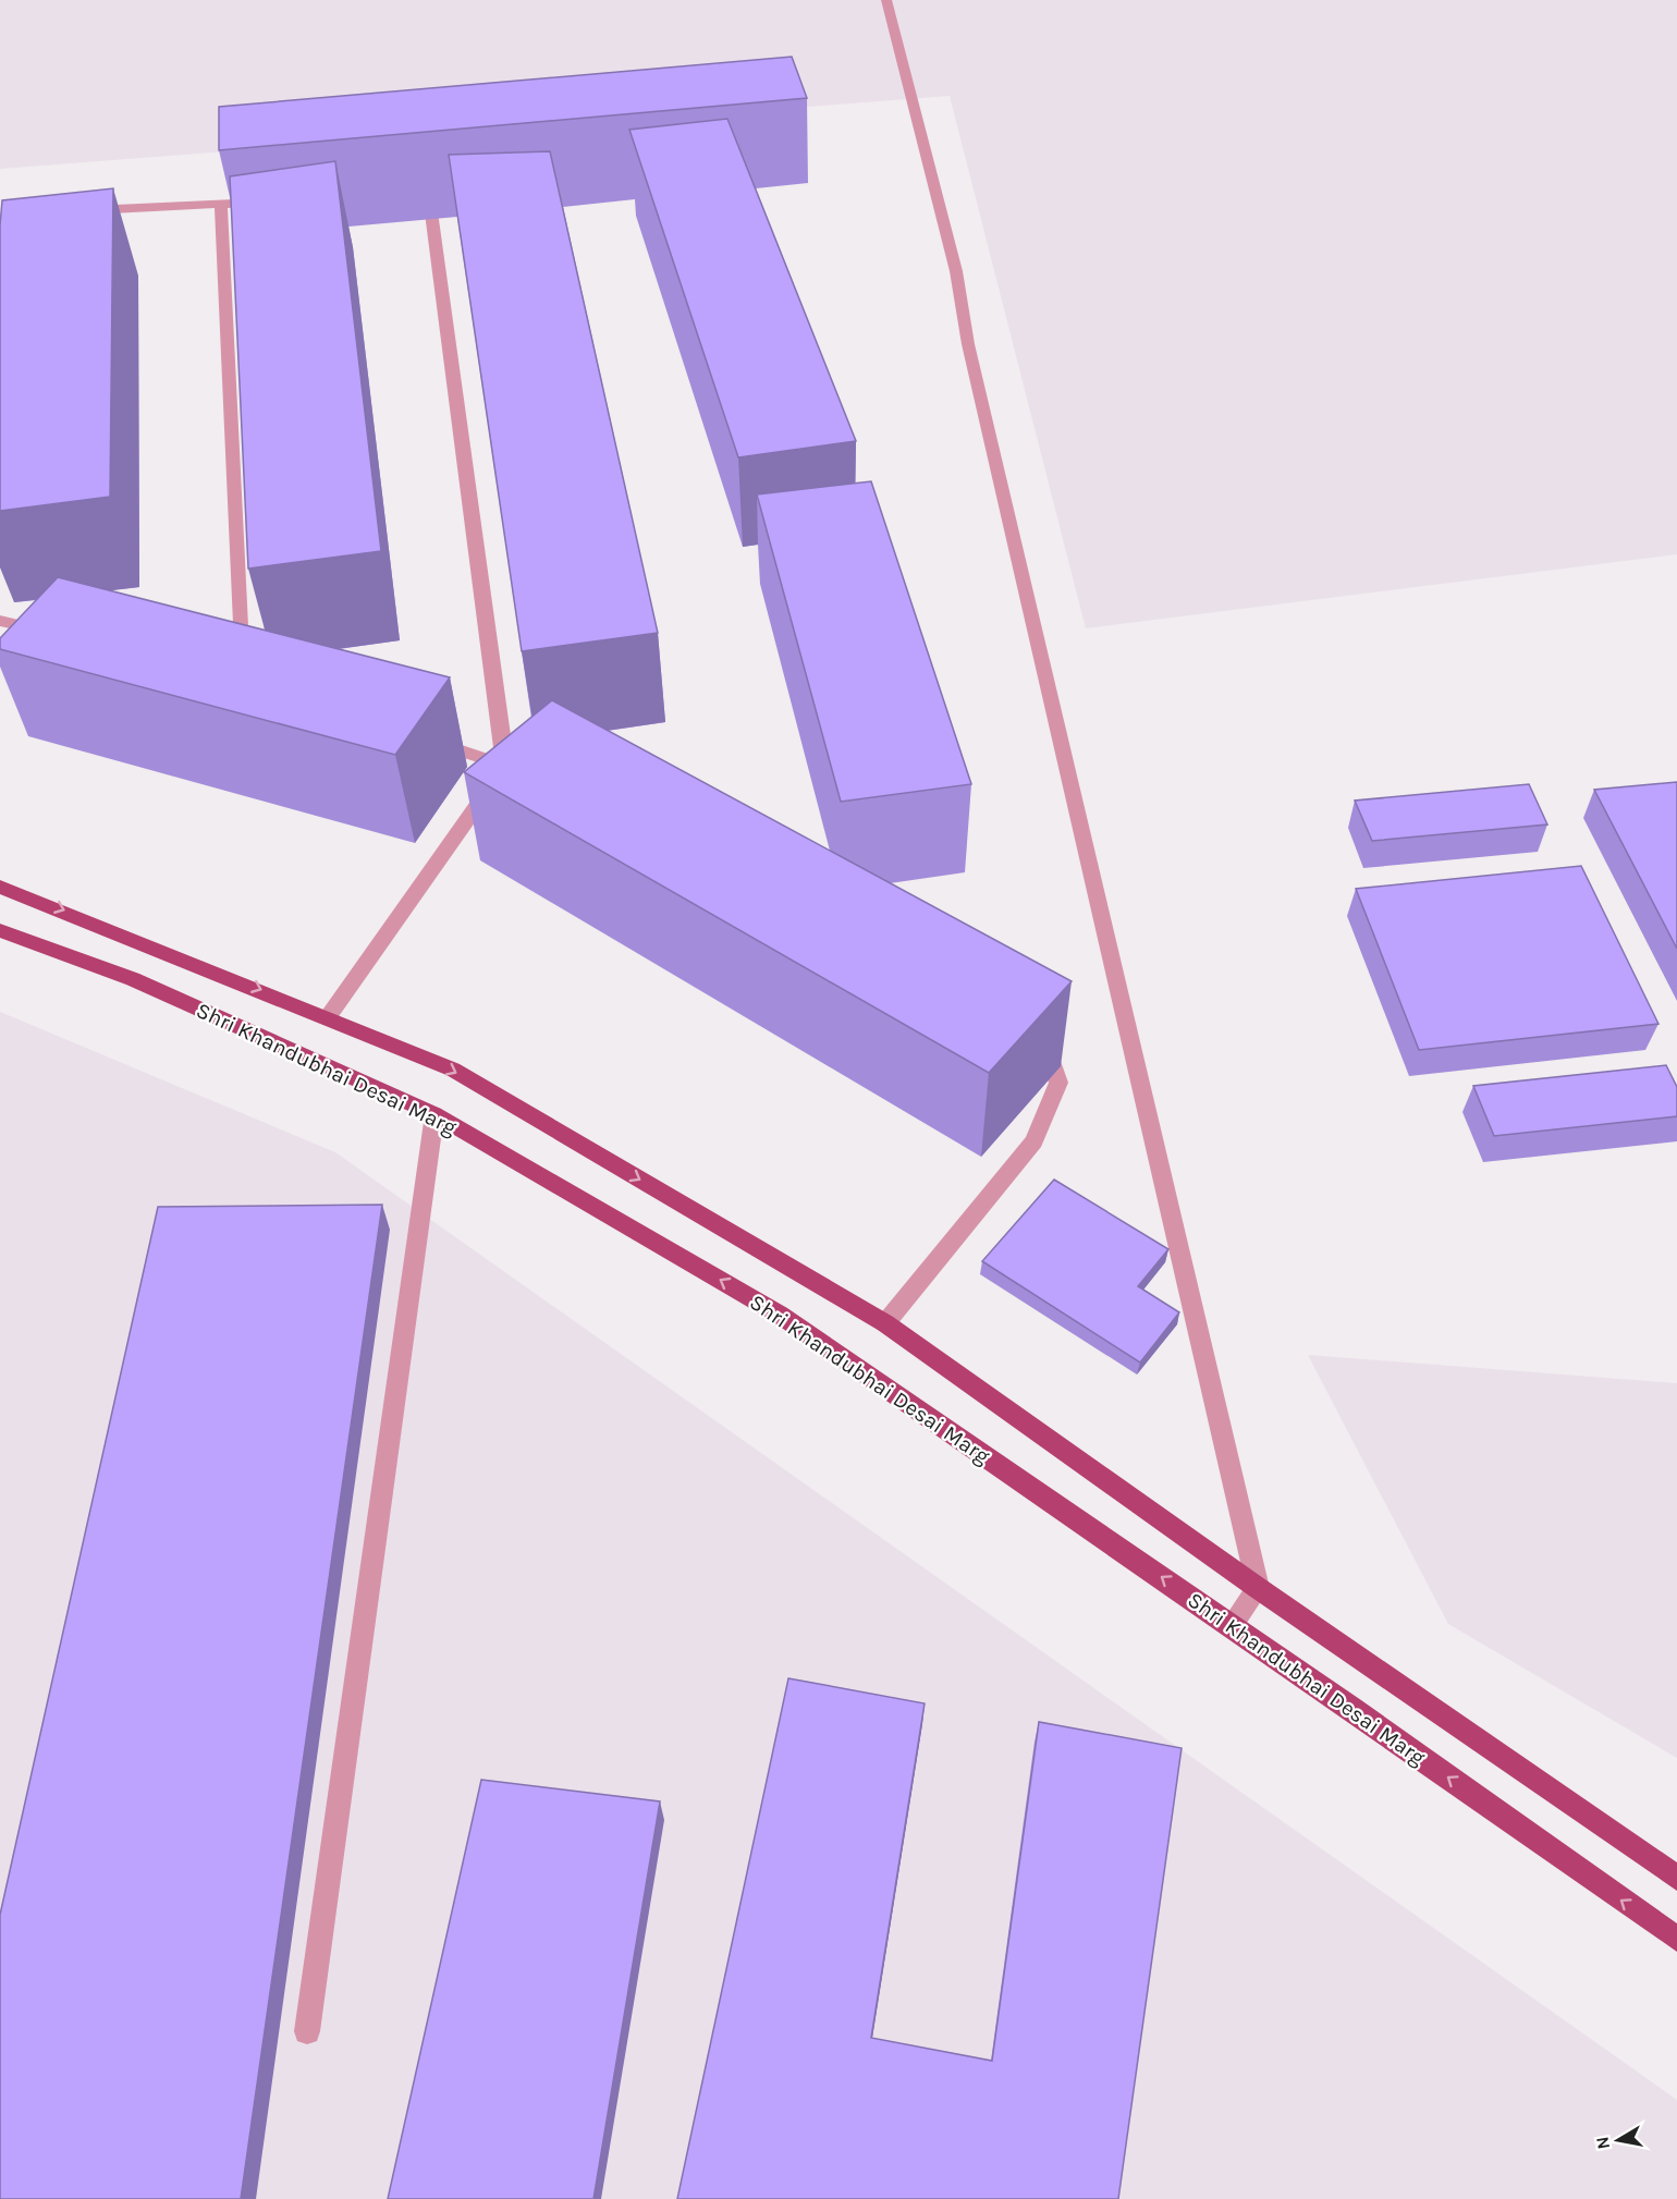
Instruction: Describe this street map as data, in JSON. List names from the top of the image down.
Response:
{
  "streets": {
    "main road": ["Shri Khandubhai Desai Marg"]
  },
  "north": "left"
}
